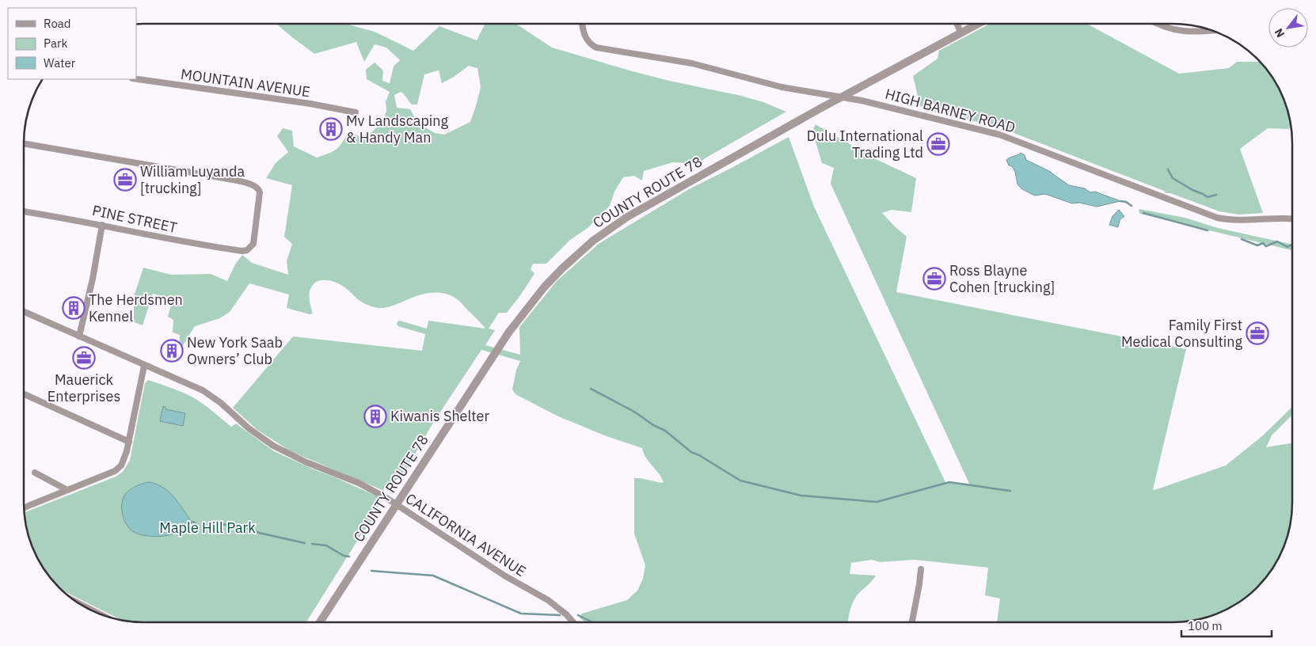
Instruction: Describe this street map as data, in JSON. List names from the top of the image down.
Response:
{
  "streets": {
    "street": [
      "MOUNTAIN AVENUE",
      "HIGH BARNEY ROAD",
      "COUNTY ROUTE 78",
      "PINE STREET",
      "CALIFORNIA AVENUE"
    ]
  },
  "crossings": [
    ["HIGH BARNEY ROAD", "COUNTY ROUTE 78"],
    ["COUNTY ROUTE 78", "CALIFORNIA AVENUE"]
  ],
  "parks": ["Maple Hill Park"],
  "places": {
    "building": [
      "Mv Landscaping & Handy Man",
      "The Herdsmen Kennel",
      "New York Saab Owners’ Club",
      "Kiwanis Shelter"
    ],
    "office": [
      "Dulu International Trading Ltd",
      "William Luyanda [trucking]",
      "Ross Blayne Cohen [trucking]",
      "Family First Medical Consulting",
      "Mauerick Enterprises"
    ]
  },
  "legend": ["Road", "Park", "Water"],
  "scale_bar": "100 m",
  "north": "bottom left"
}
